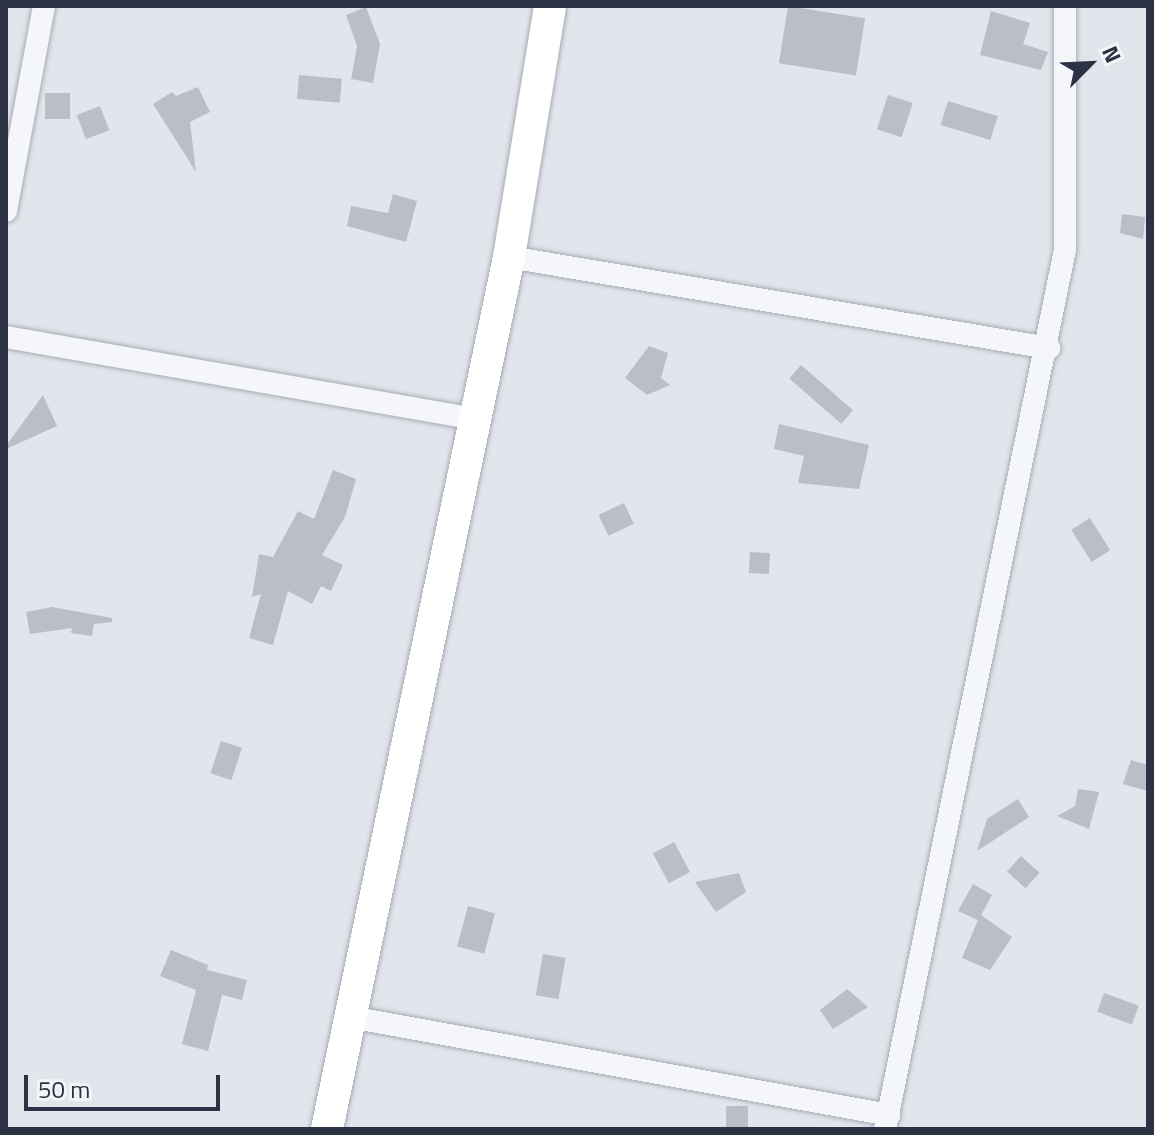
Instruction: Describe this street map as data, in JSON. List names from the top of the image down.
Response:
{
  "scale_bar": "50 m",
  "north": "top right"
}
